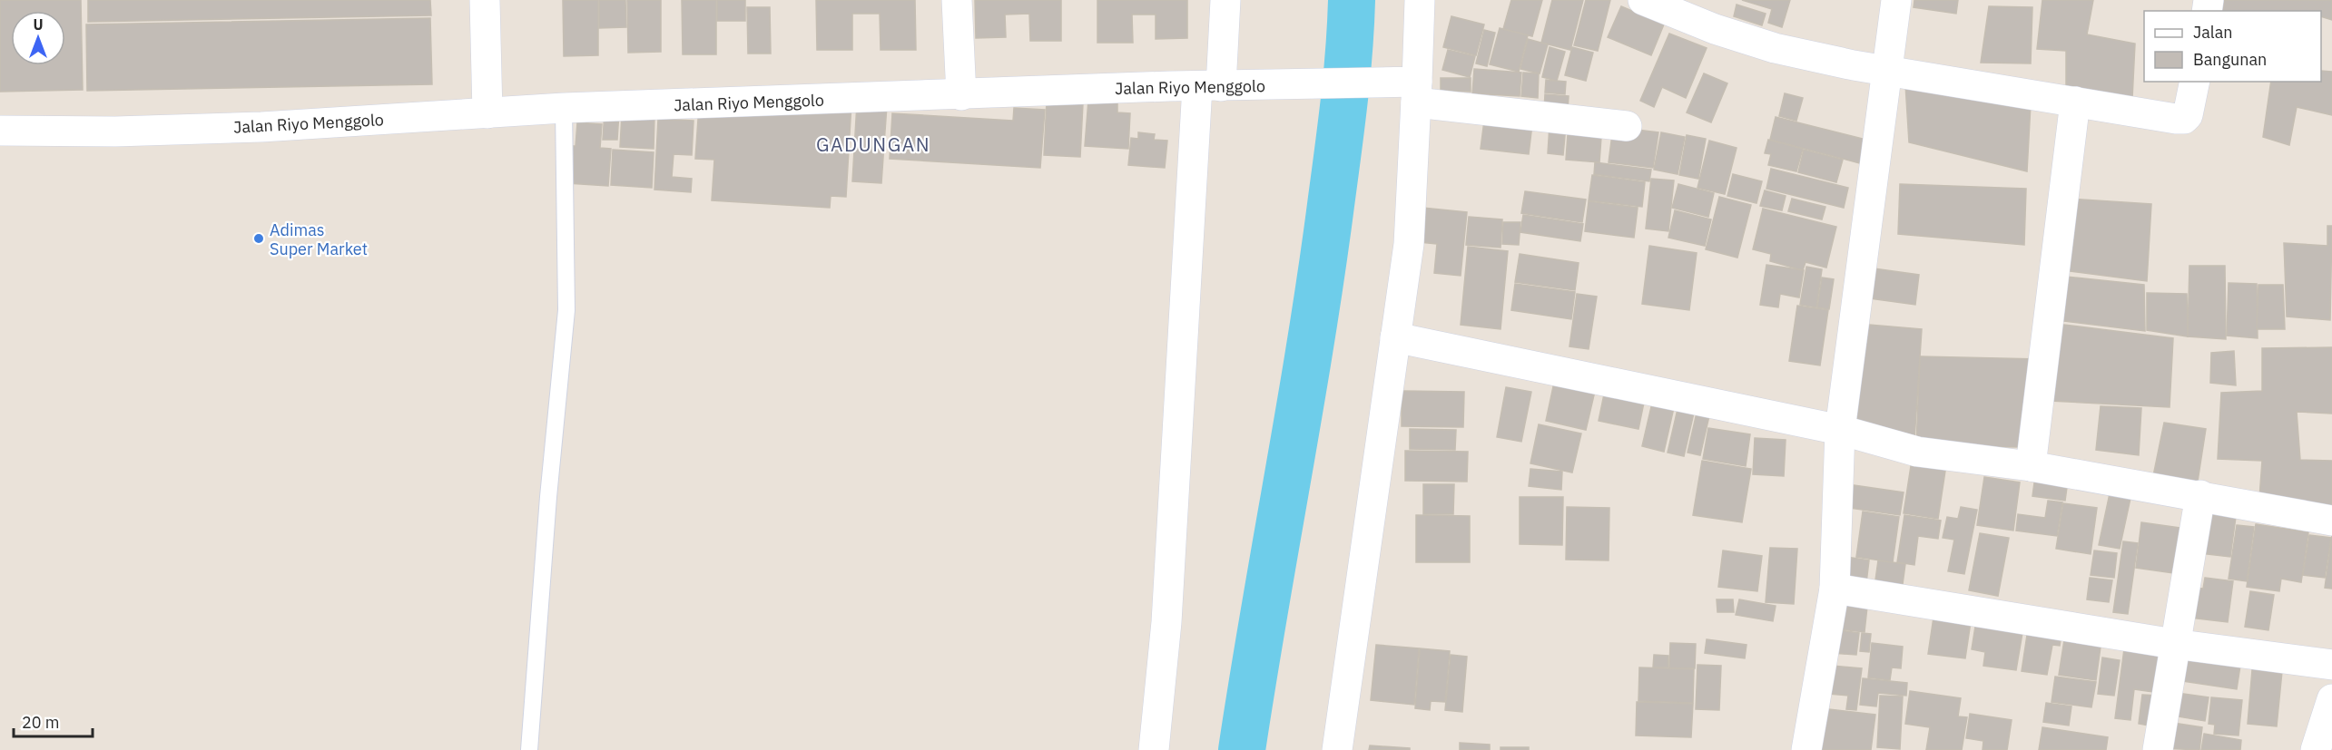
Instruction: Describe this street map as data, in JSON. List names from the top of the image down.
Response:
{
  "streets": {
    "street": ["Jalan Riyo Menggolo"]
  },
  "districts": ["GADUNGAN"],
  "places": ["Adimas Super Market"],
  "legend": ["Jalan", "Bangunan"],
  "scale_bar": "20 m",
  "north": "top"
}
